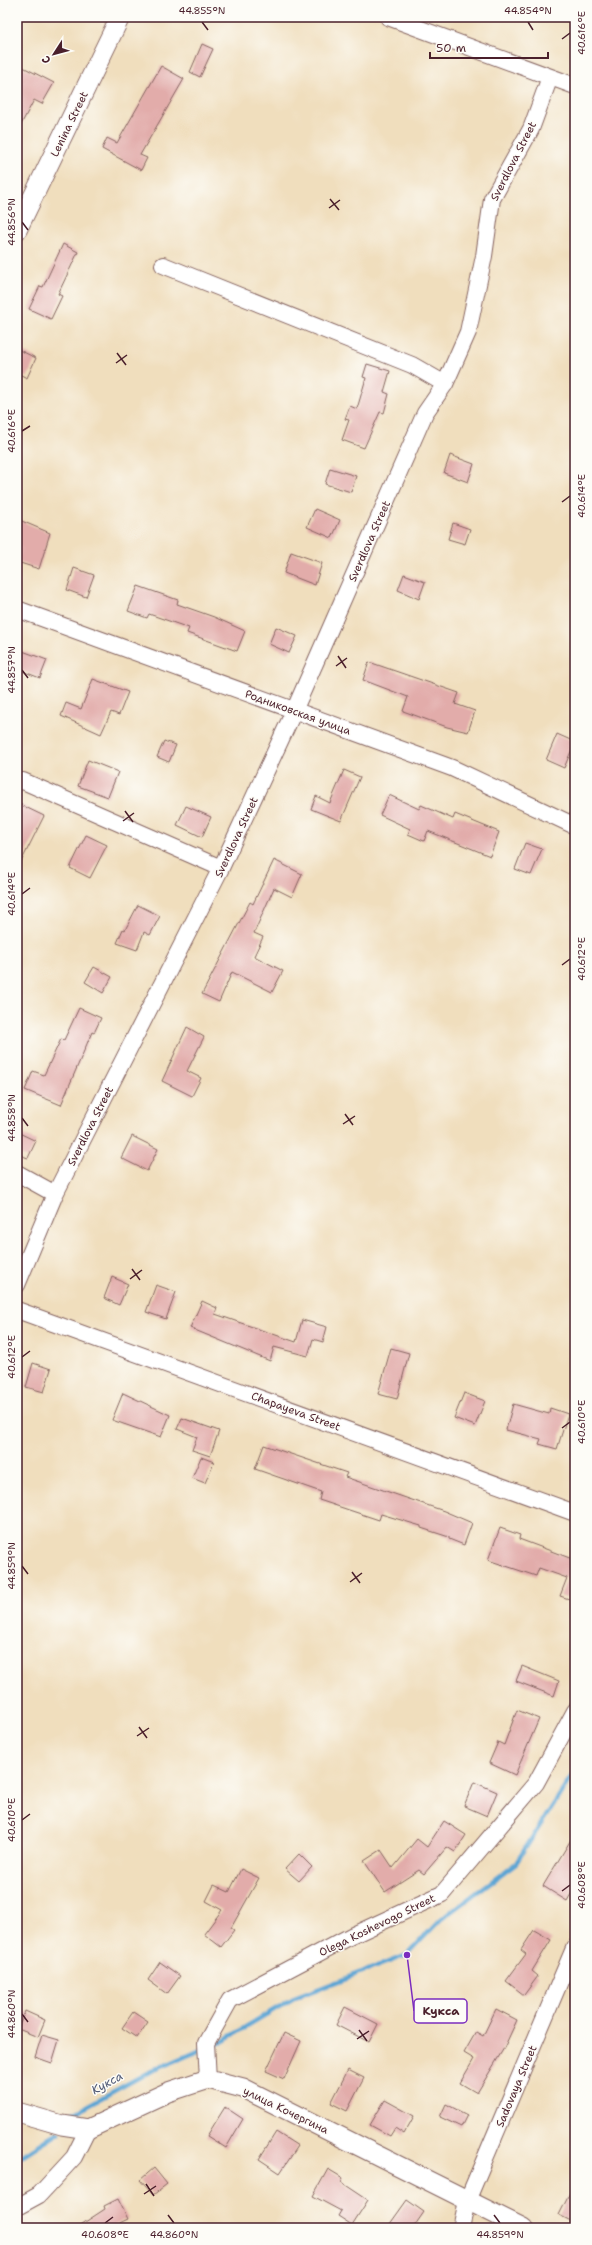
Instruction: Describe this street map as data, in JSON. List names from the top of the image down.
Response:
{
  "streets": {
    "street": [
      "Lenina Street",
      "Sverdlova Street",
      "Родниковская улица",
      "Chapayeva Street",
      "Olega Koshevogo Street",
      "Sadovaya Street",
      "улица Кочергина"
    ]
  },
  "crossings": [
    ["Sverdlova Street", "Родниковская улица"],
    ["Olega Koshevogo Street", "улица Кочергина"],
    ["Sadovaya Street", "улица Кочергина"]
  ],
  "water": ["Кукса"],
  "places": ["Кукса"],
  "scale_bar": "50 m",
  "north": "bottom left",
  "coordinates": [
    "44.855°N",
    "44.854°N",
    "40.616°E",
    "44.856°N",
    "40.614°E",
    "44.857°N",
    "40.612°E",
    "44.858°N",
    "40.610°E",
    "44.859°N",
    "40.608°E",
    "44.860°N"
  ]
}
